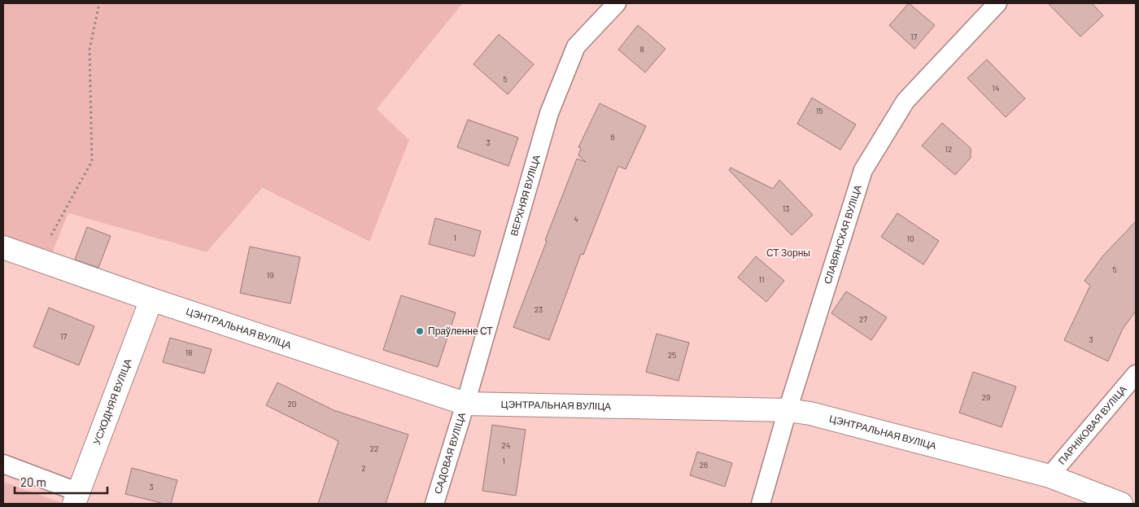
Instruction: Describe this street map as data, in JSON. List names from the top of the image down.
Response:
{
  "streets": {
    "street": ["ЦЭНТРАЛЬНАЯ ВУЛІЦА", "УСХОДНЯЯ ВУЛІЦА"],
    "lane": [
      "ВЕРХНЯЯ ВУЛІЦА",
      "СЛАВЯНСКАЯ ВУЛІЦА",
      "ПАРНІКОВАЯ ВУЛІЦА",
      "САДОВАЯ ВУЛІЦА"
    ]
  },
  "crossings": [
    ["ВЕРХНЯЯ ВУЛІЦА", "ЦЭНТРАЛЬНАЯ ВУЛІЦА"],
    ["ВЕРХНЯЯ ВУЛІЦА", "САДОВАЯ ВУЛІЦА"],
    ["СЛАВЯНСКАЯ ВУЛІЦА", "ЦЭНТРАЛЬНАЯ ВУЛІЦА"],
    ["ЦЭНТРАЛЬНАЯ ВУЛІЦА", "УСХОДНЯЯ ВУЛІЦА"],
    ["ЦЭНТРАЛЬНАЯ ВУЛІЦА", "ПАРНІКОВАЯ ВУЛІЦА"],
    ["ЦЭНТРАЛЬНАЯ ВУЛІЦА", "САДОВАЯ ВУЛІЦА"]
  ],
  "parks": ["СТ Зорны"],
  "places": ["Праўленне СТ"],
  "house_numbers": [
    "17",
    "8",
    "5",
    "14",
    "15",
    "6",
    "3",
    "12",
    "13",
    "4",
    "1",
    "10",
    "5",
    "19",
    "11",
    "23",
    "27",
    "17",
    "3",
    "18",
    "25",
    "29",
    "20",
    "24",
    "22",
    "1",
    "26",
    "2",
    "3"
  ],
  "scale_bar": "20 m"
}
